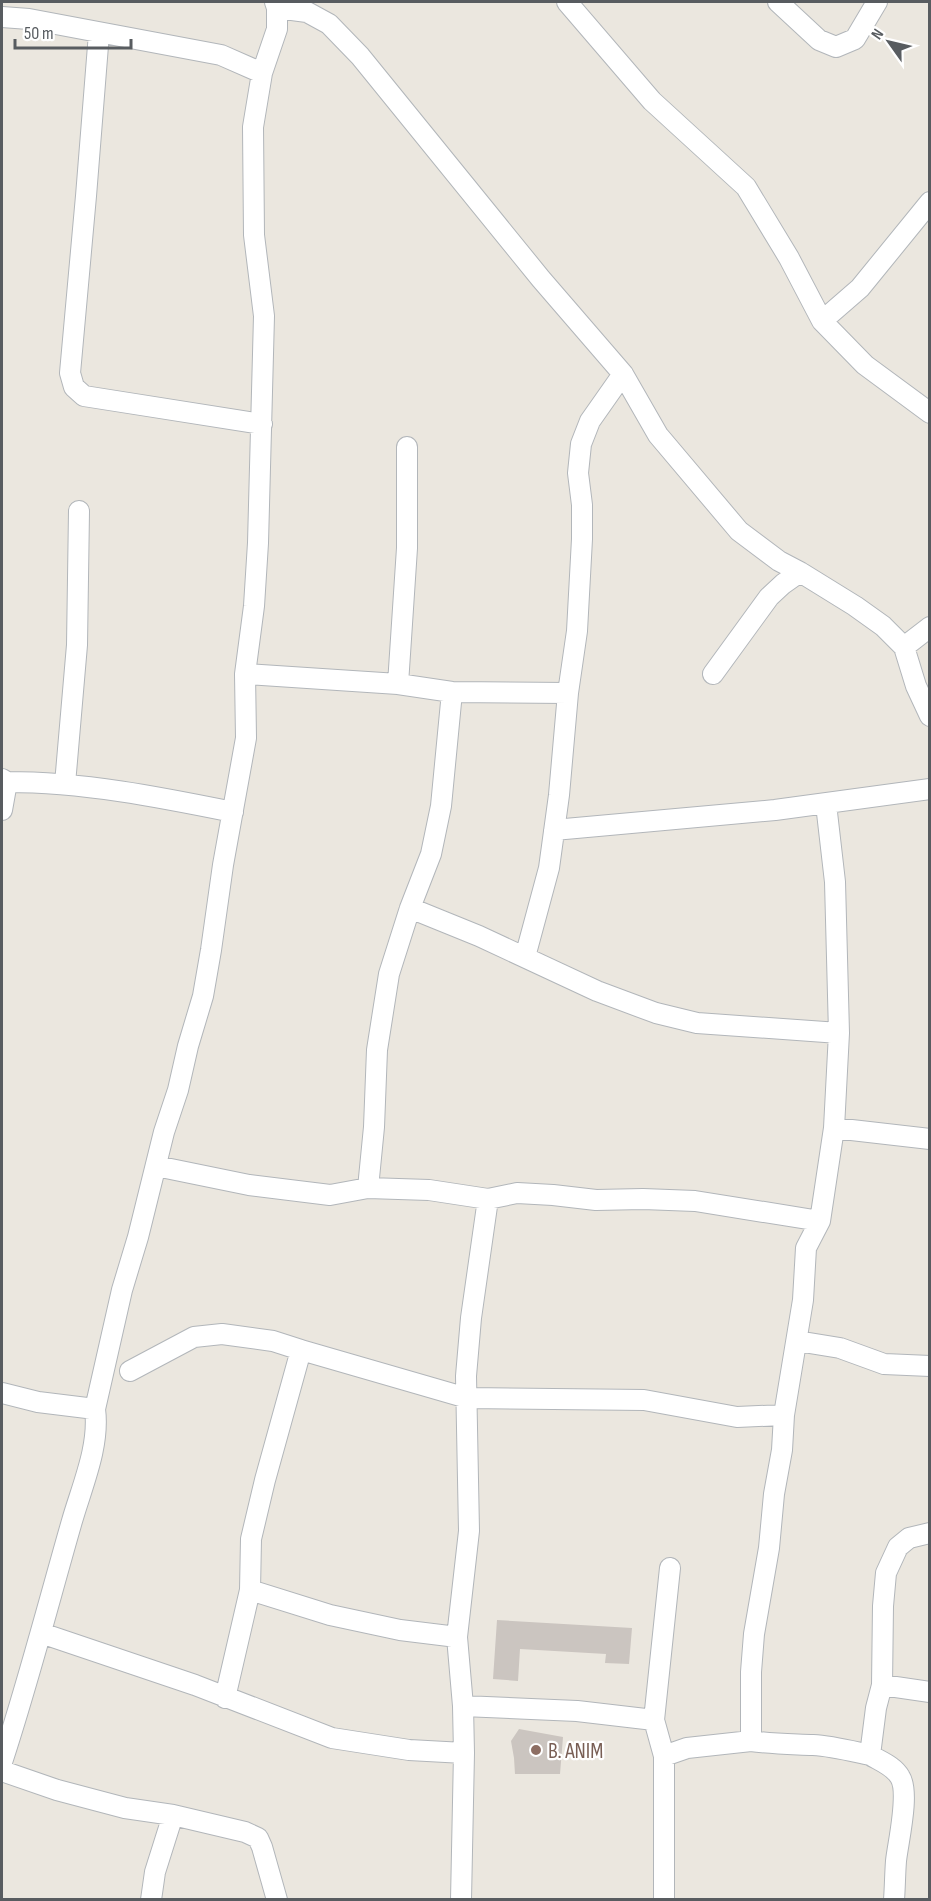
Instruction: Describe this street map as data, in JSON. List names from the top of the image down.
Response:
{
  "places": ["B. ANIM"],
  "scale_bar": "50 m",
  "north": "top left"
}
